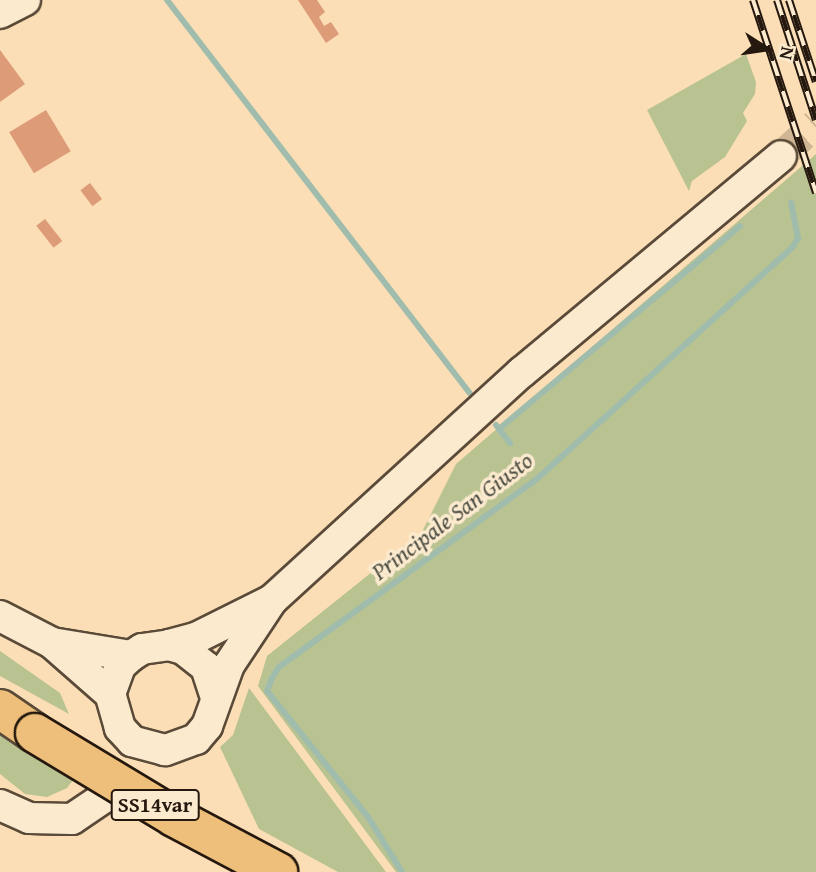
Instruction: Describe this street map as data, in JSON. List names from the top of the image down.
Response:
{
  "streets": {
    "highway": ["SS14var"]
  },
  "water": ["Principale San Giusto"],
  "north": "right"
}
